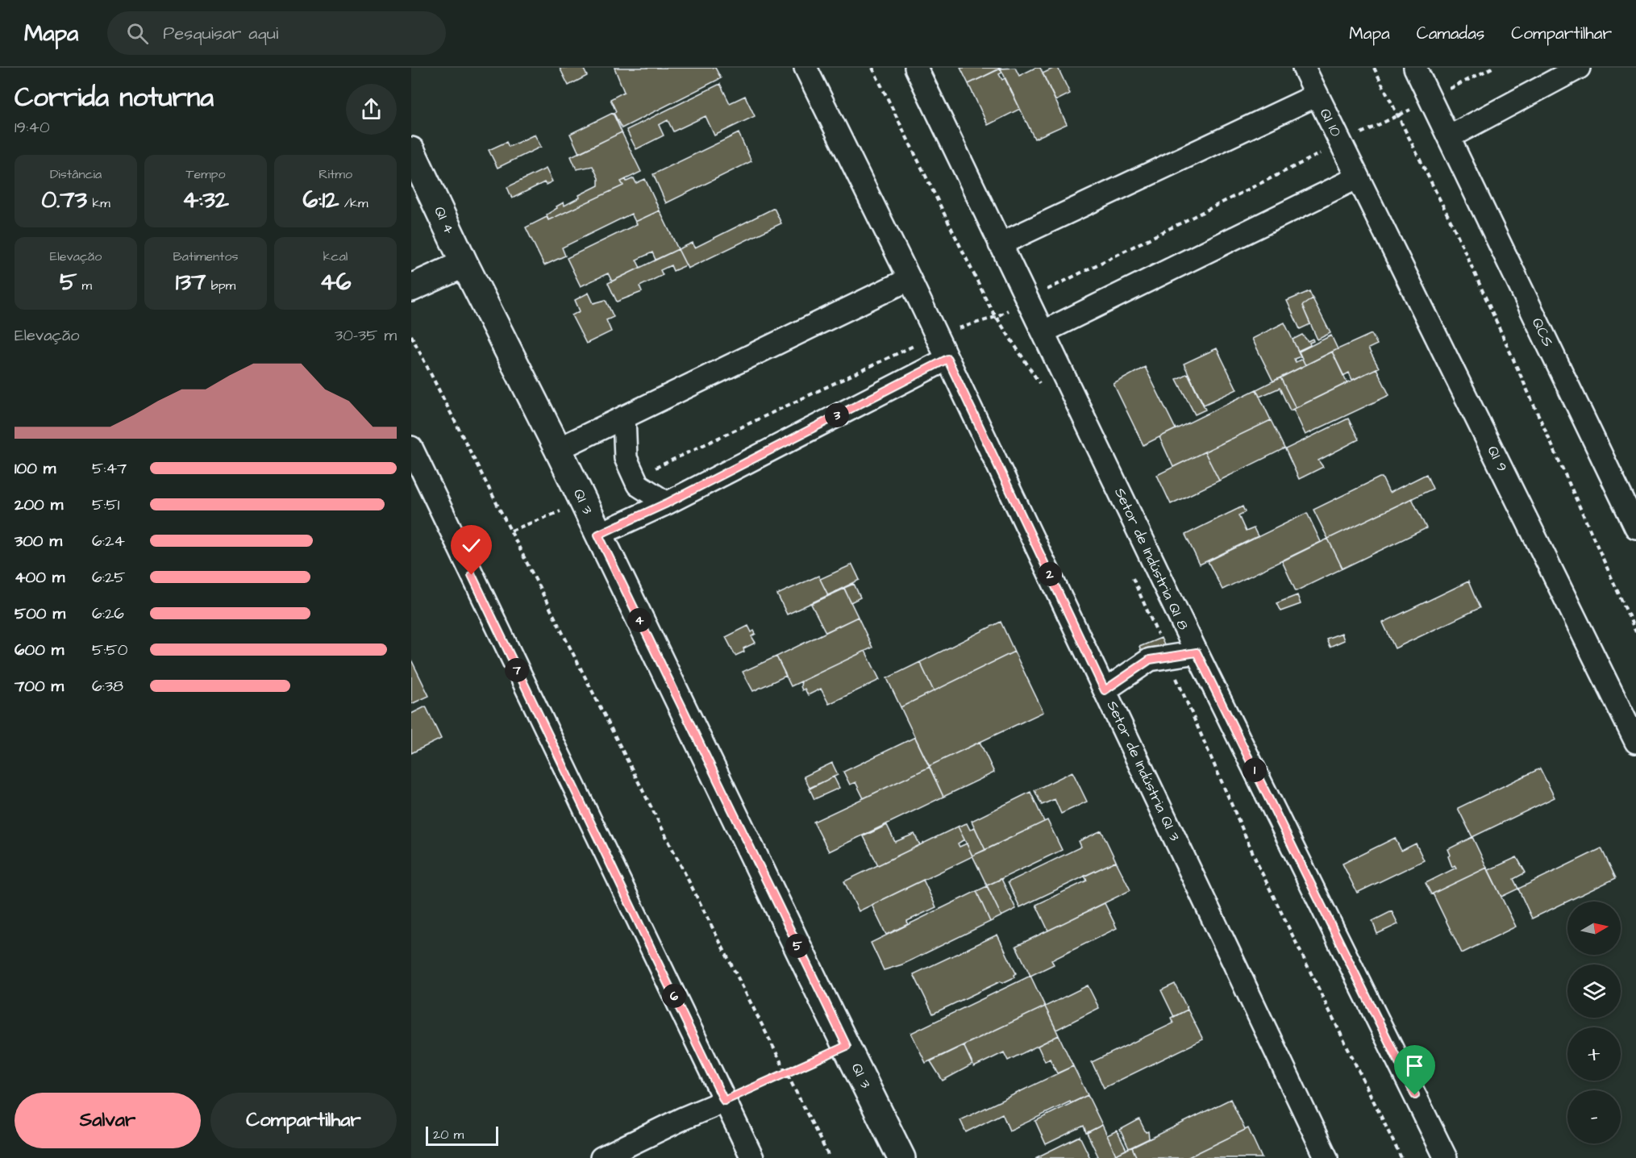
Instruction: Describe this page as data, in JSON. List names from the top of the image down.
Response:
{
  "streets": {
    "street": [
      "QI 10",
      "QI 4",
      "QCS",
      "QI 9",
      "QI 3",
      "Setor de Indústria QI 8",
      "Setor de Indústria QI 3"
    ]
  },
  "crossings": [
    ["QI 10", "QI 9"],
    ["QI 4", "QI 3"]
  ],
  "scale_bar": "20 m",
  "north": "right",
  "page": {
    "header": "Mapa",
    "search": "Pesquisar aqui",
    "nav": ["Mapa", "Camadas", "Compartilhar"],
    "heading": ["Corrida noturna", "19:40"],
    "stats": [
      ["Distância", "0.73 km"],
      ["Tempo", "4:32"],
      ["Ritmo", "6:12 /km"],
      ["Elevação", "5 m"],
      ["Batimentos", "137 bpm"],
      ["kcal", "46"]
    ],
    "chart": ["Elevação", "30–35 m"],
    "pins": [
      "3",
      "2",
      "4",
      "7",
      "1",
      "5",
      "6"
    ],
    "list": [
      {
        "name": "100 m",
        "note": "5:47"
      },
      {
        "name": "200 m",
        "note": "5:51"
      },
      {
        "name": "300 m",
        "note": "6:24"
      },
      {
        "name": "400 m",
        "note": "6:25"
      },
      {
        "name": "500 m",
        "note": "6:26"
      },
      {
        "name": "600 m",
        "note": "5:50"
      },
      {
        "name": "700 m",
        "note": "6:38"
      }
    ],
    "map_buttons": ["+", "−"],
    "buttons": ["Salvar", "Compartilhar"],
    "scale": "20 m"
  }
}
